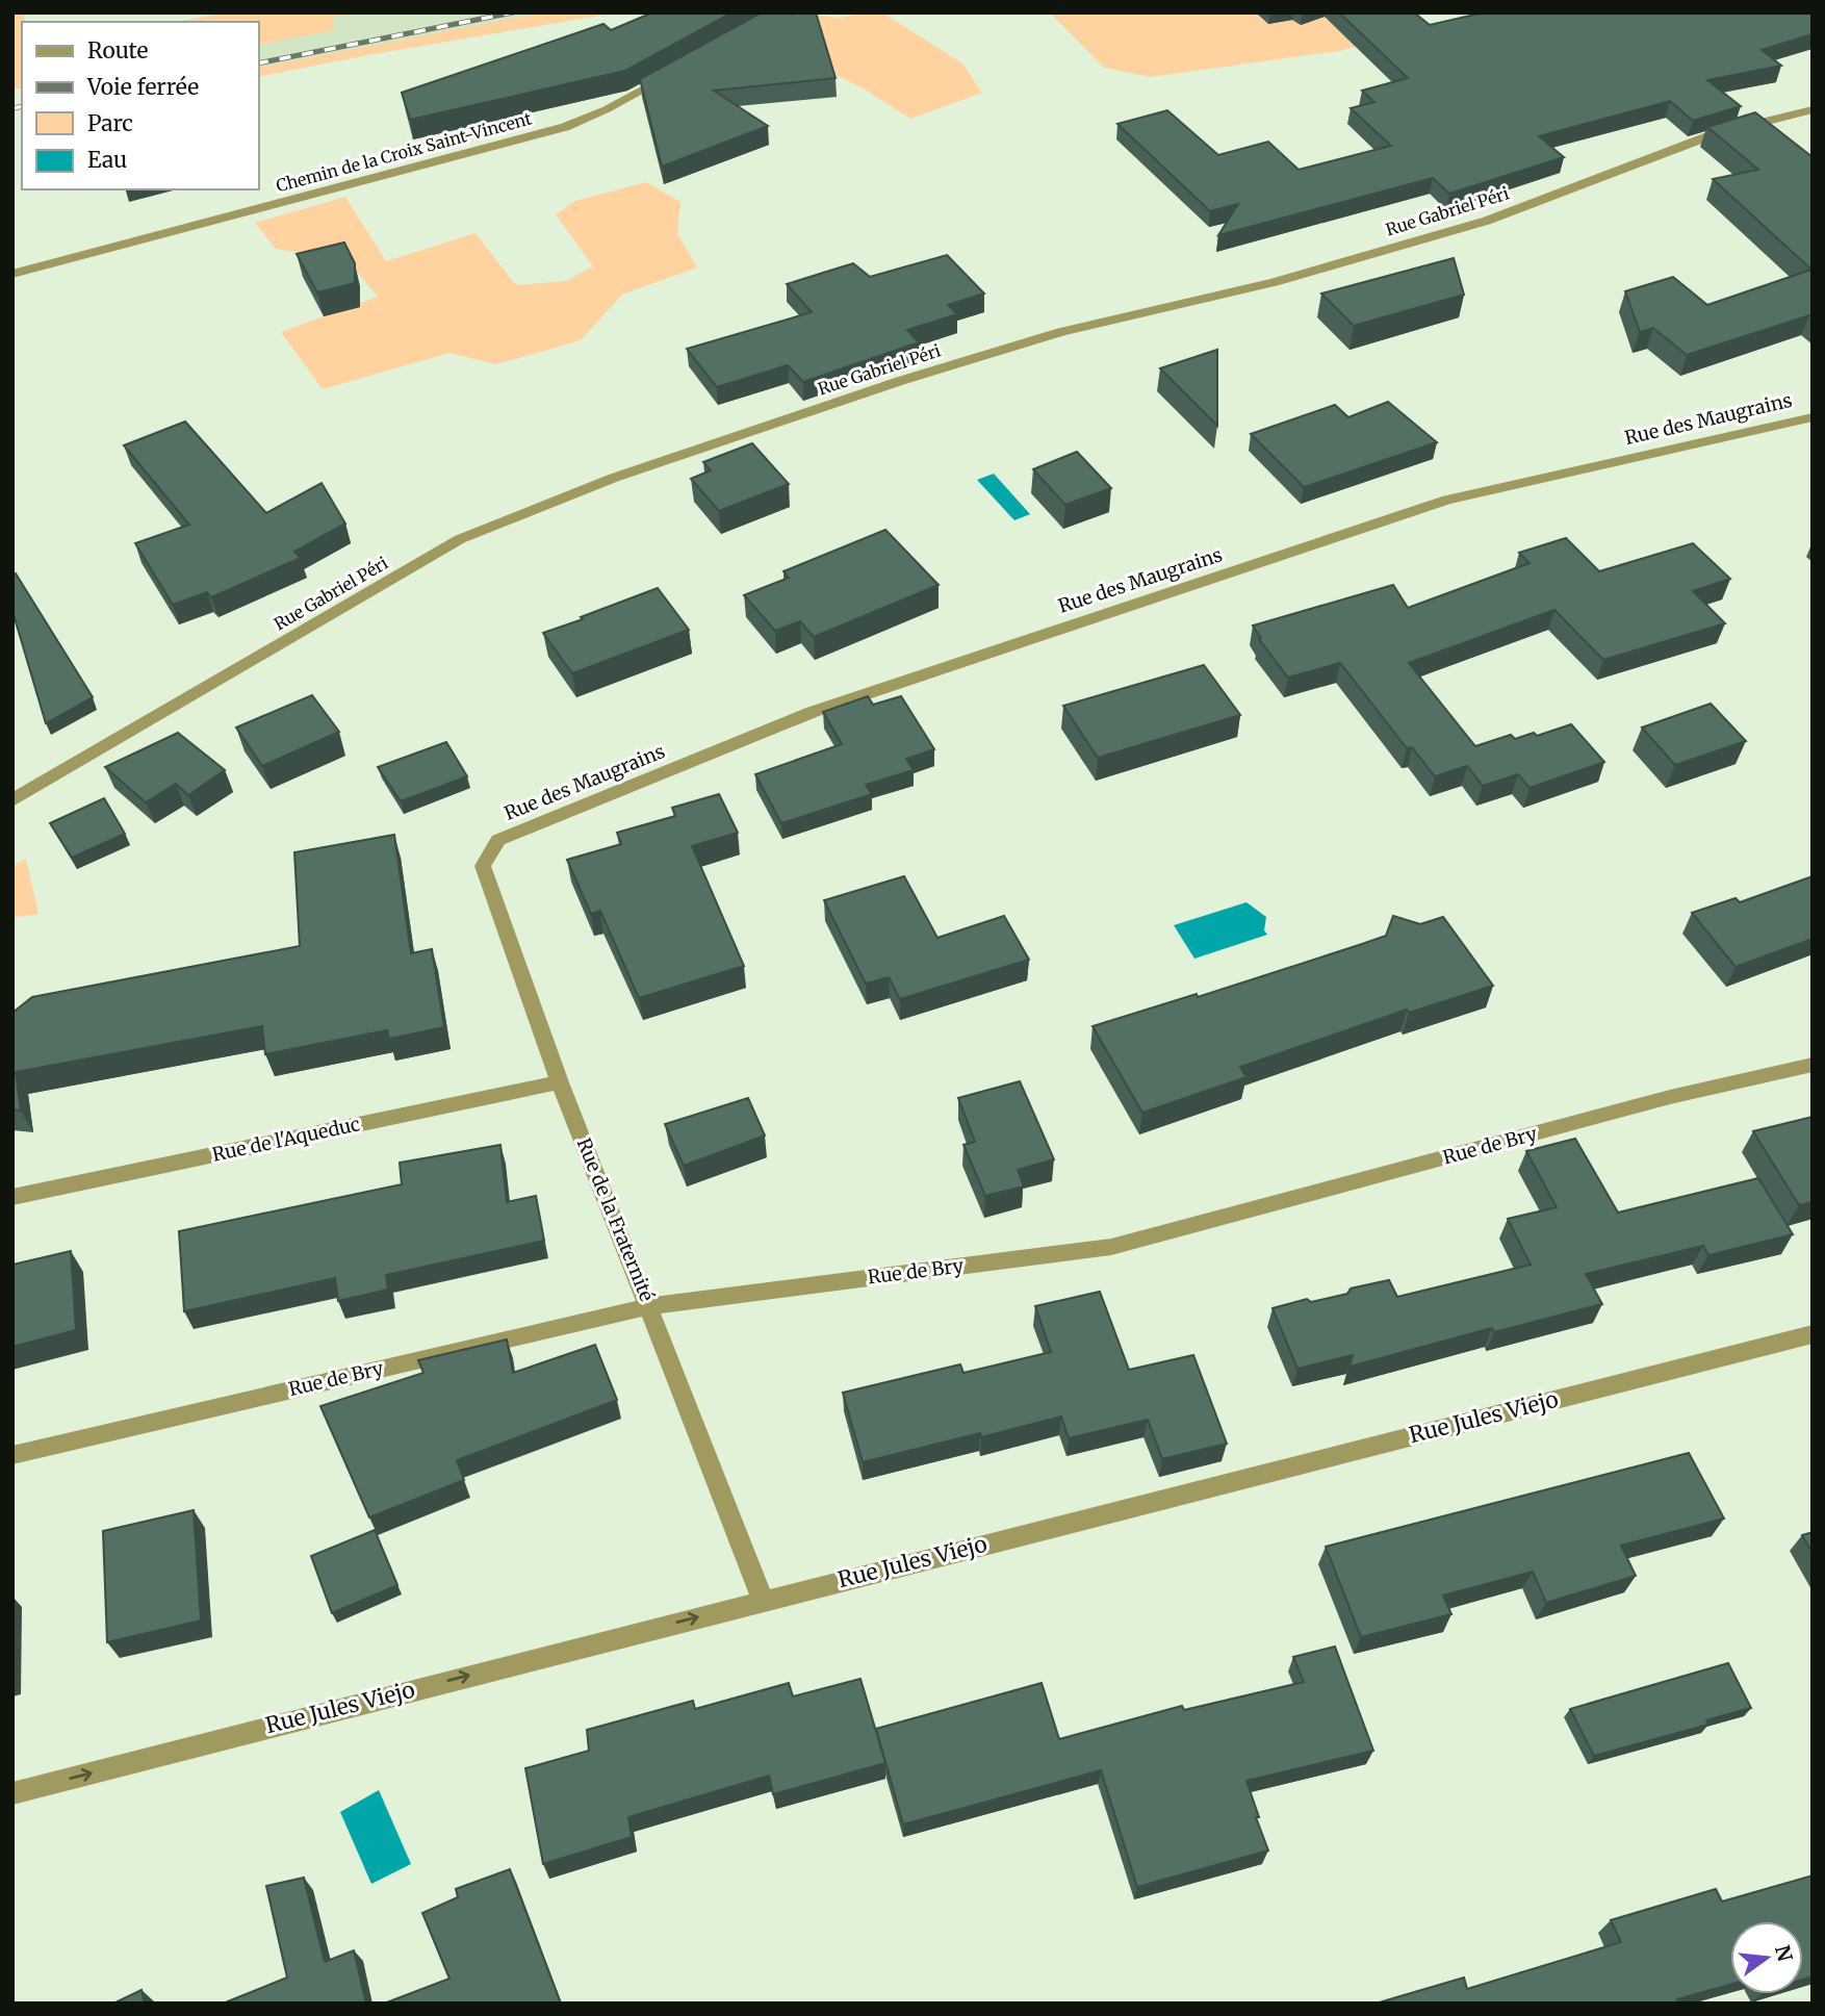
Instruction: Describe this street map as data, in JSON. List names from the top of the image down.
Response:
{
  "streets": {
    "street": [
      "Chemin de la Croix Saint-Vincent",
      "Rue Gabriel Péri",
      "Rue des Maugrains",
      "Rue de l'Aqueduc",
      "Rue de Bry",
      "Rue de la Fraternité",
      "Rue Jules Viejo"
    ]
  },
  "crossings": [
    ["Rue des Maugrains", "Rue de la Fraternité"],
    ["Rue de l'Aqueduc", "Rue de la Fraternité"],
    ["Rue de Bry", "Rue de la Fraternité"],
    ["Rue de la Fraternité", "Rue Jules Viejo"]
  ],
  "one_way": ["Rue Jules Viejo"],
  "legend": [
    "Route",
    "Voie ferrée",
    "Parc",
    "Eau"
  ],
  "north": "right"
}
